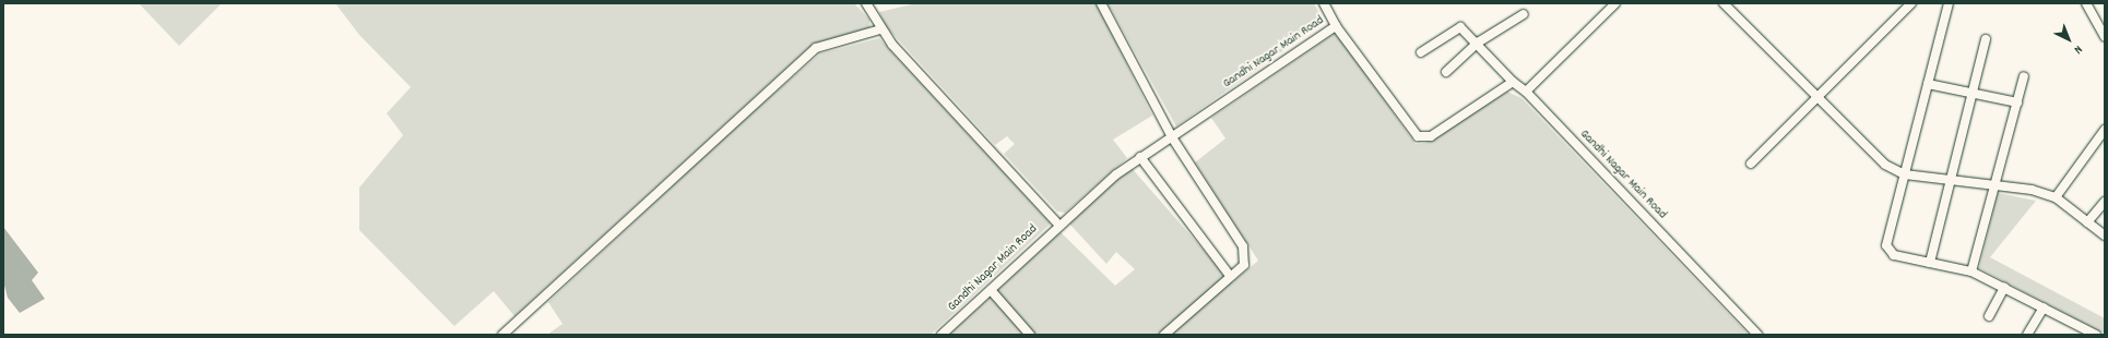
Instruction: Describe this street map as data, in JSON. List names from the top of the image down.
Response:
{
  "streets": {
    "street": ["Gandhi Nagar Main Road"]
  },
  "north": "bottom right"
}
